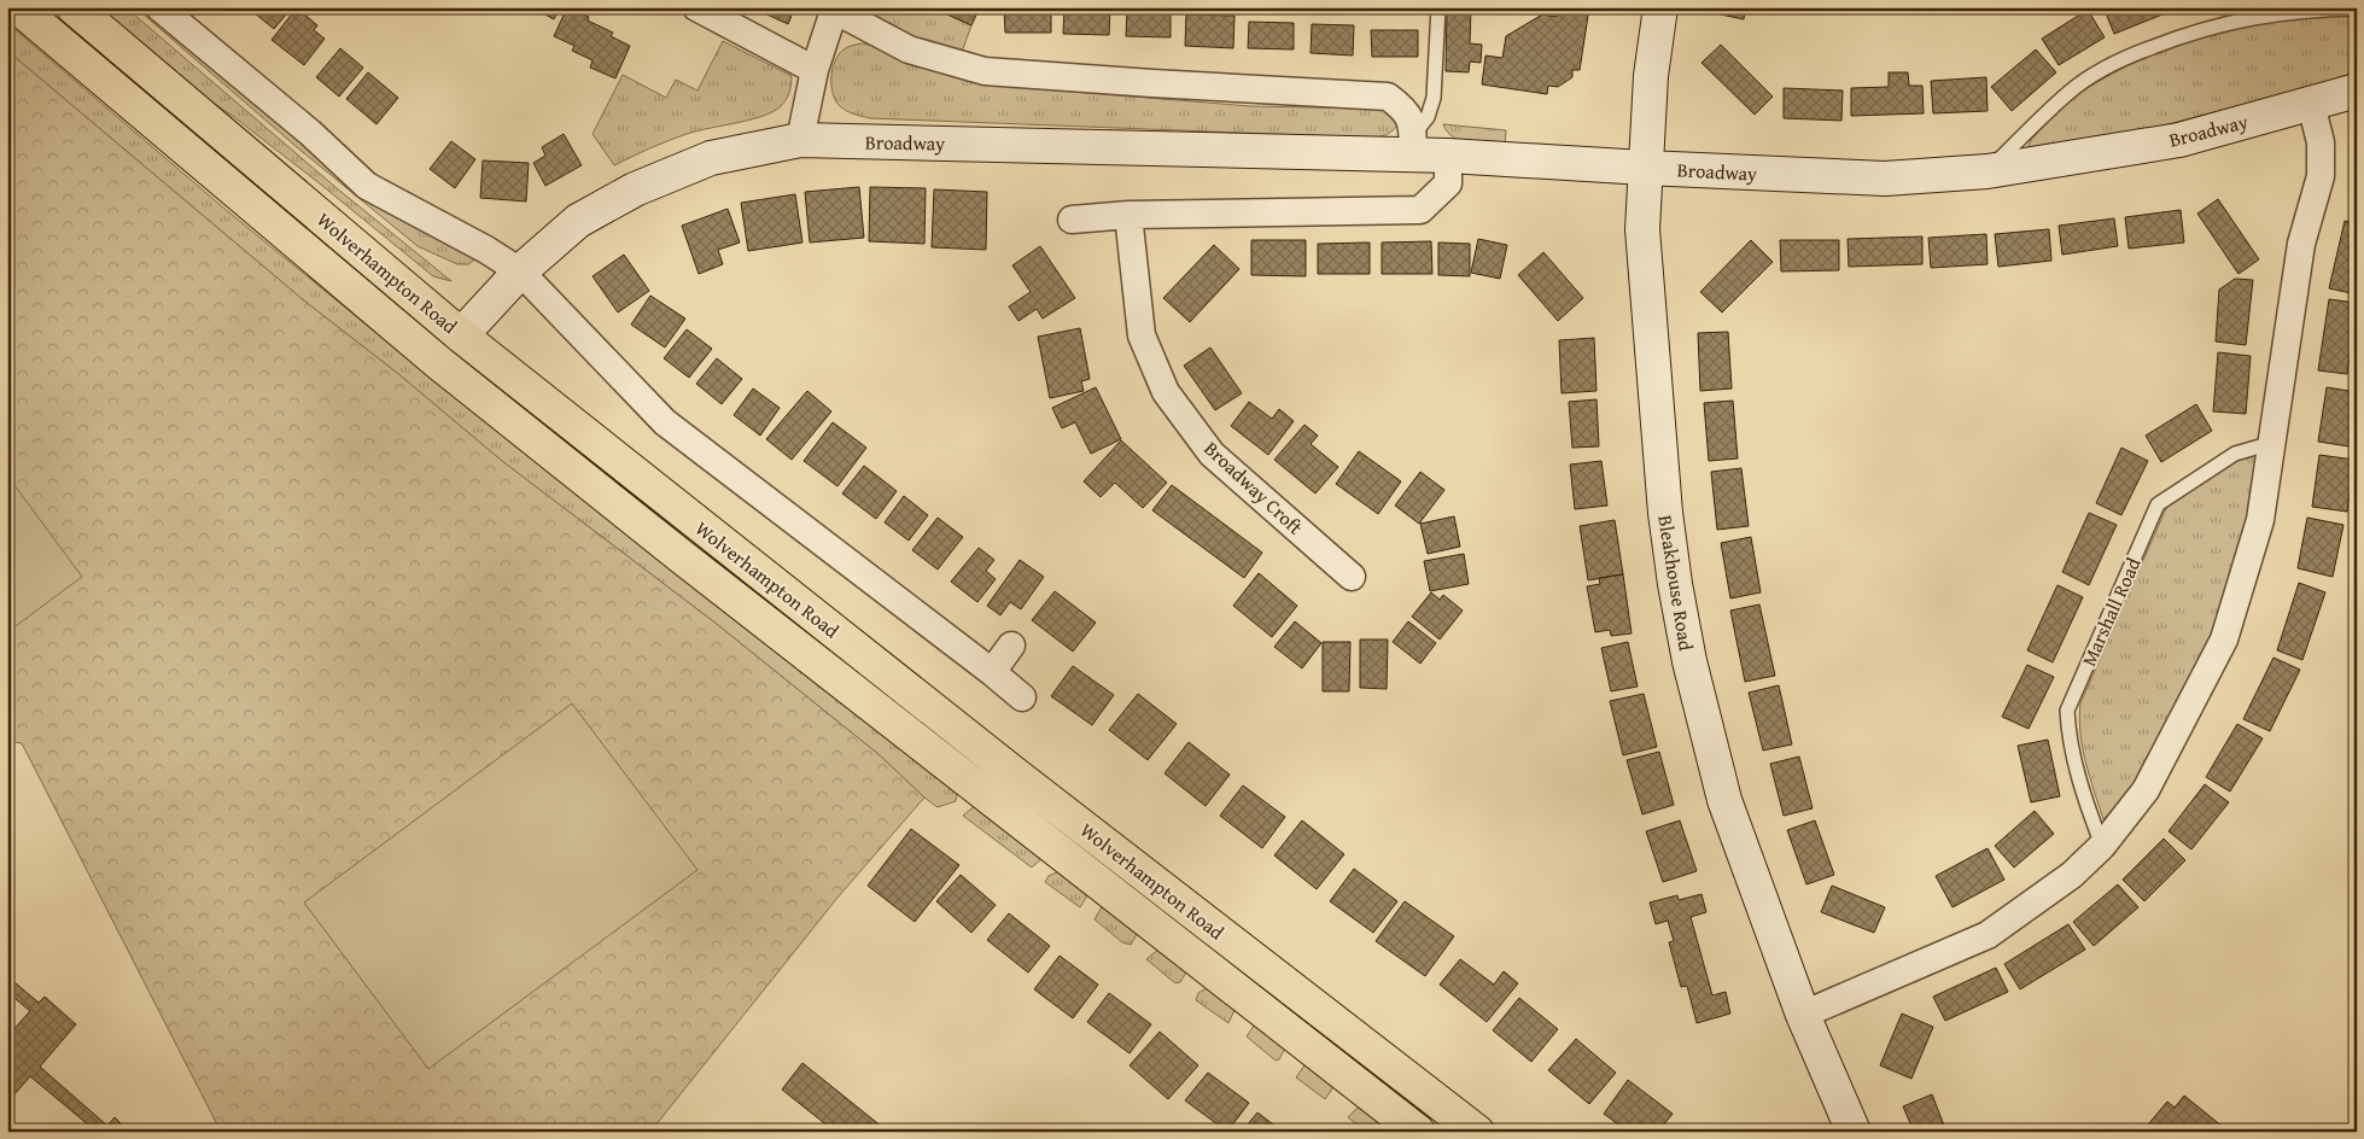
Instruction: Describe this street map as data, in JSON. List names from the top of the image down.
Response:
{
  "streets": {
    "highway": ["Wolverhampton Road"],
    "street": ["Broadway", "Broadway Croft", "Bleakhouse Road"],
    "lane": ["Marshall Road"]
  },
  "crossings": [
    ["Broadway", "Wolverhampton Road"],
    ["Broadway", "Bleakhouse Road"]
  ]
}
